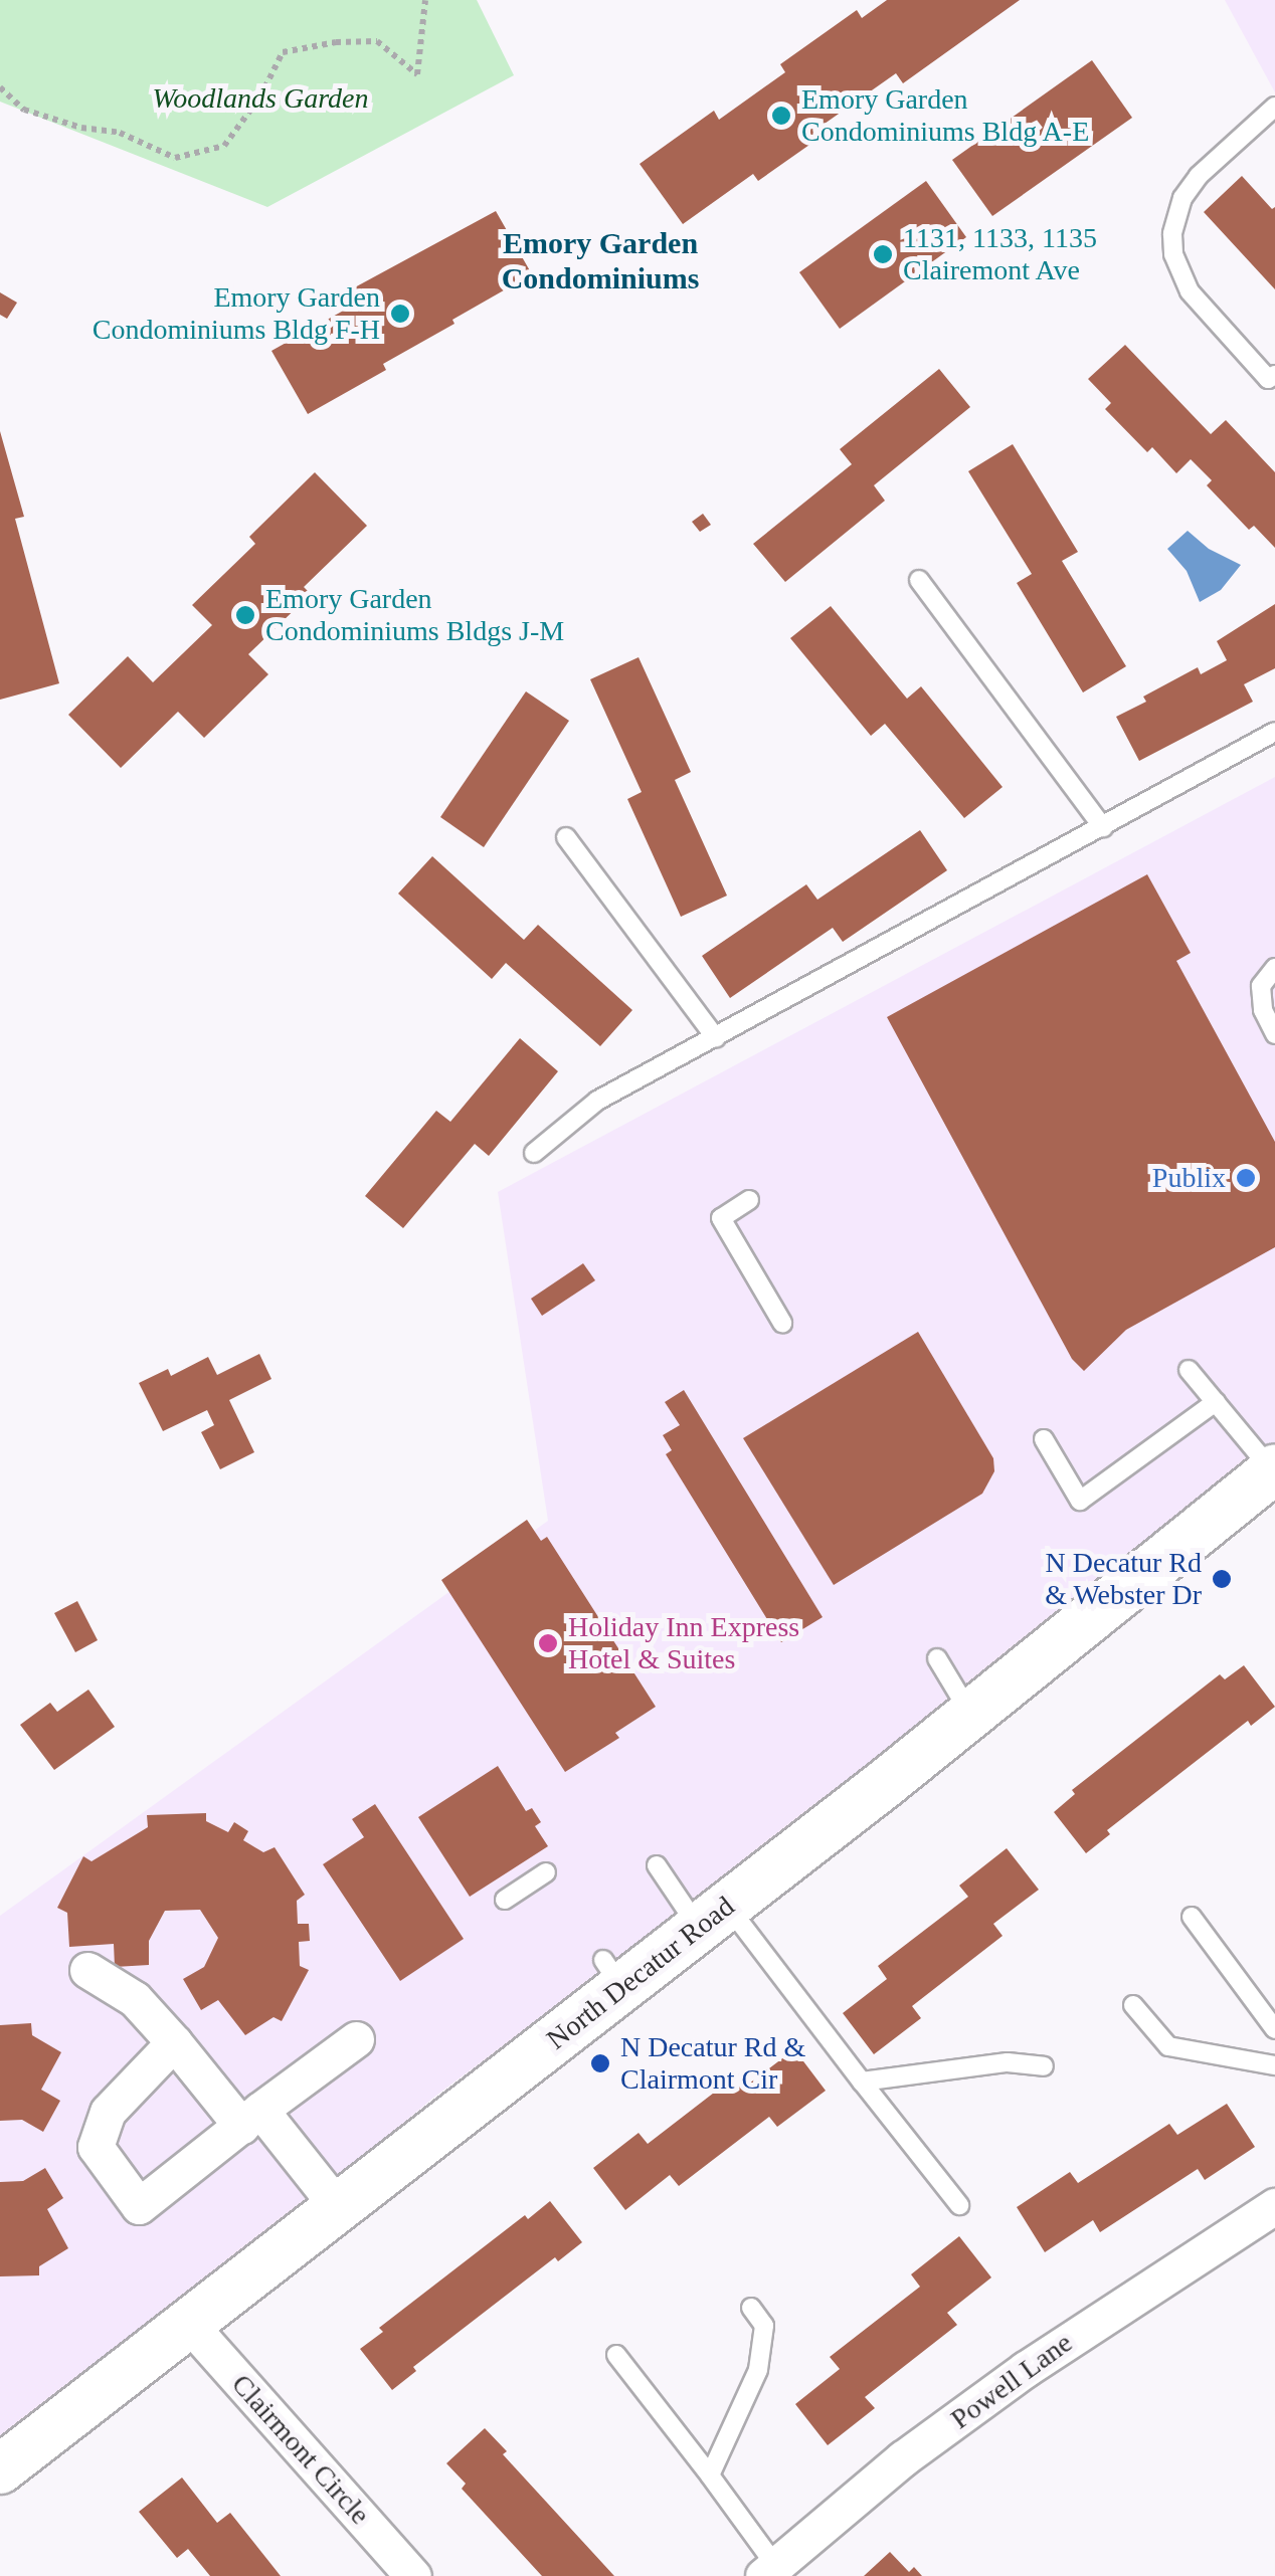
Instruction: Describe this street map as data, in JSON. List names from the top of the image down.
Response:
{
  "streets": {
    "main road": ["North Decatur Road"],
    "street": ["Powell Lane", "Clairmont Circle"]
  },
  "crossings": [
    ["North Decatur Road", "Clairmont Circle"]
  ],
  "districts": ["Emory Garden Condominiums"],
  "parks": ["Woodlands Garden"],
  "places": [
    "Emory Garden Condominiums Bldg A-E",
    "1131, 1133, 1135 Clairemont Ave",
    "Emory Garden Condominiums Bldg F-H",
    "Emory Garden Condominiums Bldgs J-M",
    "Publix",
    "N Decatur Rd & Webster Dr",
    "Holiday Inn Express Hotel & Suites",
    "N Decatur Rd & Clairmont Cir"
  ]
}
